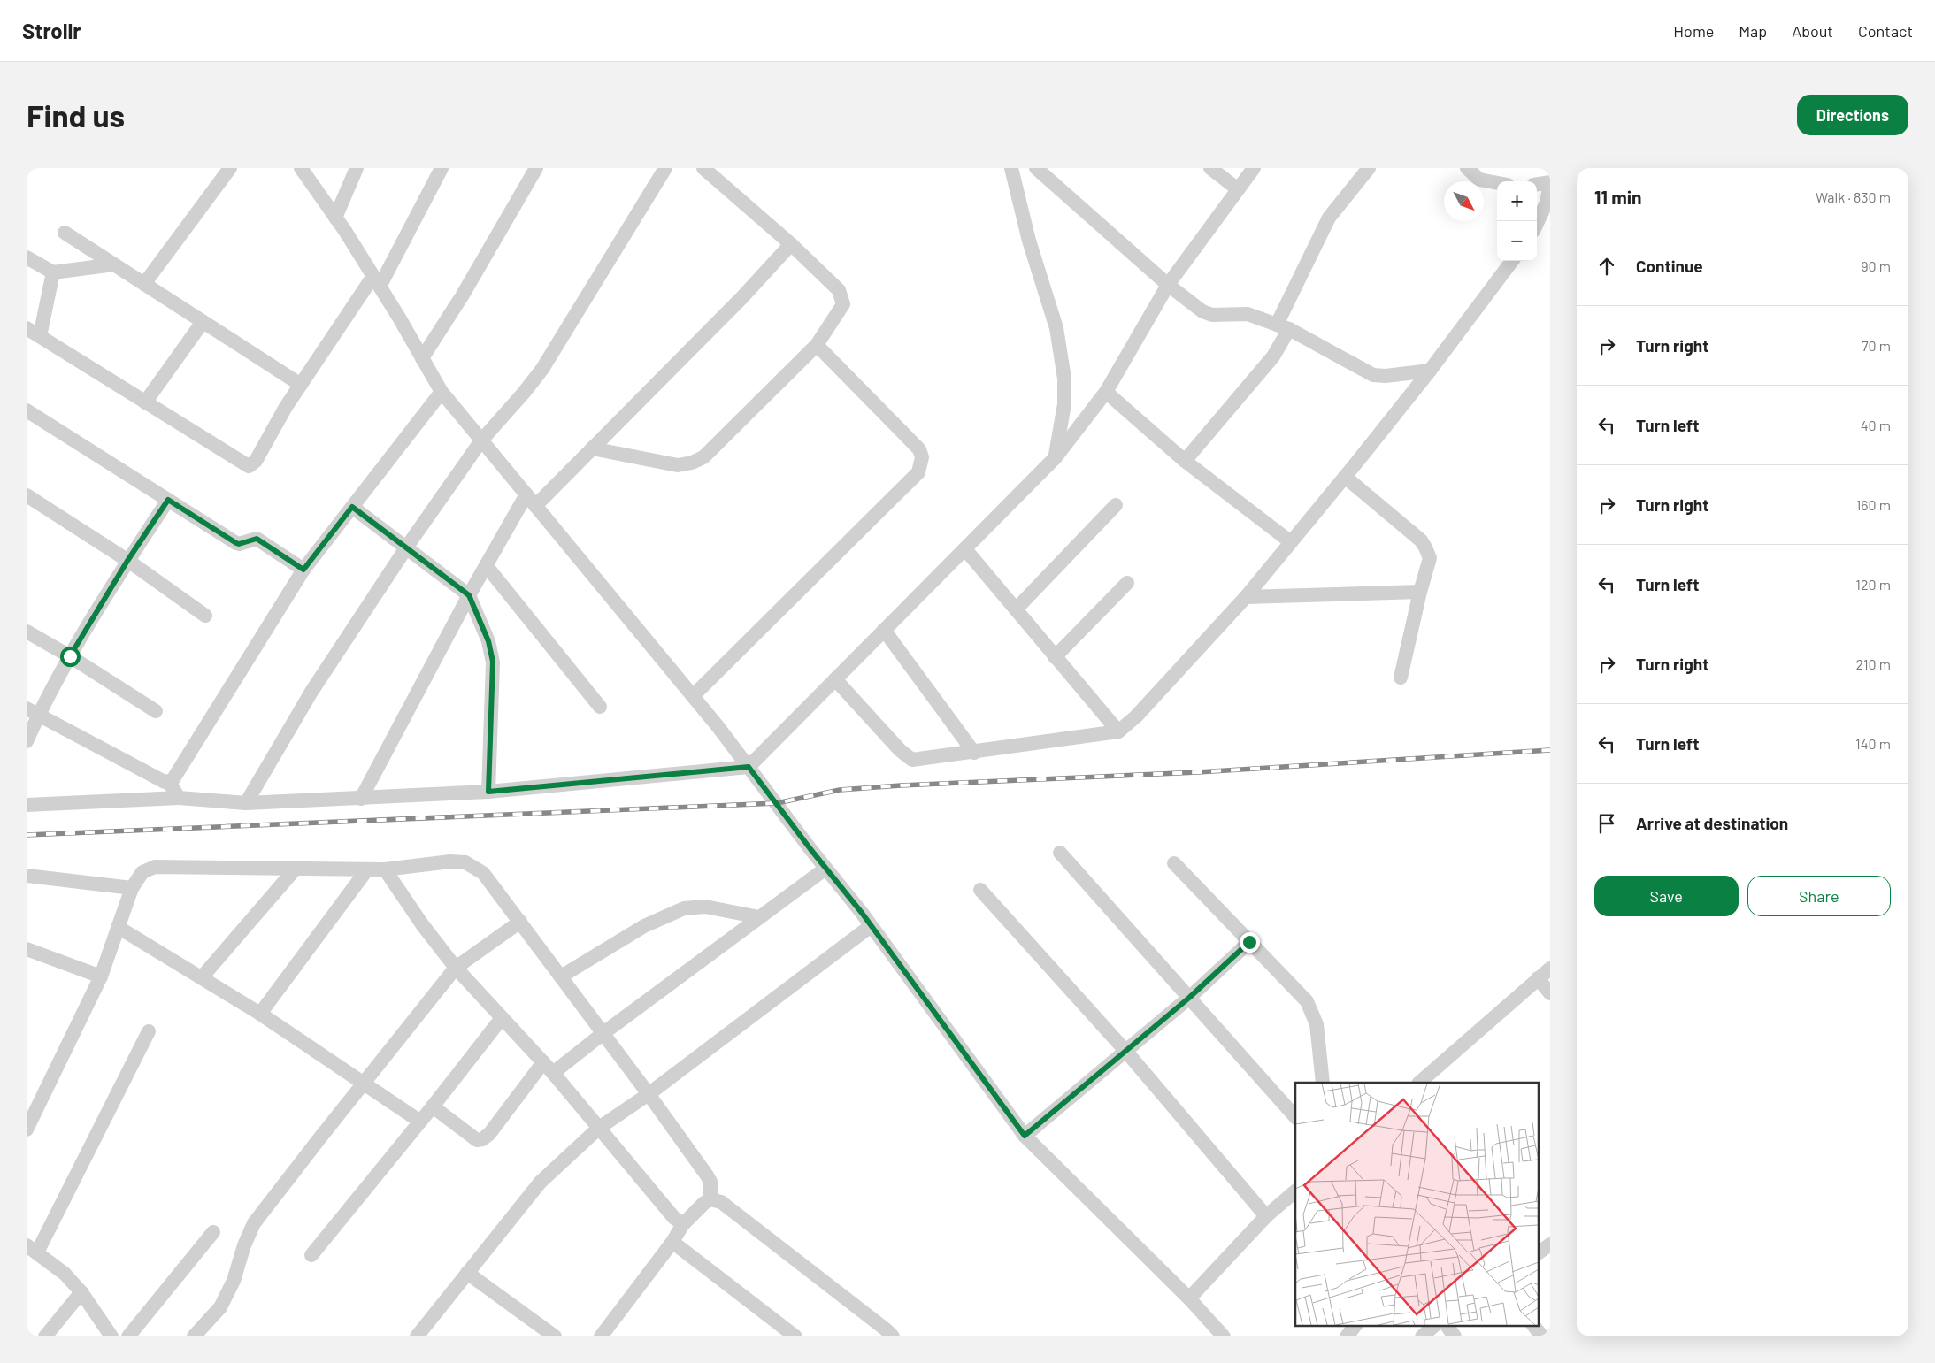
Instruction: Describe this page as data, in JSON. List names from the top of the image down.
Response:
{
  "north": "bottom right",
  "page": {
    "header": "Strollr",
    "nav": [
      "Home",
      "Map",
      "About",
      "Contact"
    ],
    "buttons": [
      "Directions",
      ["Save", "Share"]
    ],
    "title": "Find us",
    "heading": ["11 min", "Walk · 830 m"],
    "map_buttons": ["+", "−"],
    "list": [
      ["Continue", "90 m"],
      ["Turn right", "70 m"],
      ["Turn left", "40 m"],
      ["Turn right", "160 m"],
      ["Turn left", "120 m"],
      ["Turn right", "210 m"],
      ["Turn left", "140 m"],
      "Arrive at destination"
    ]
  }
}
